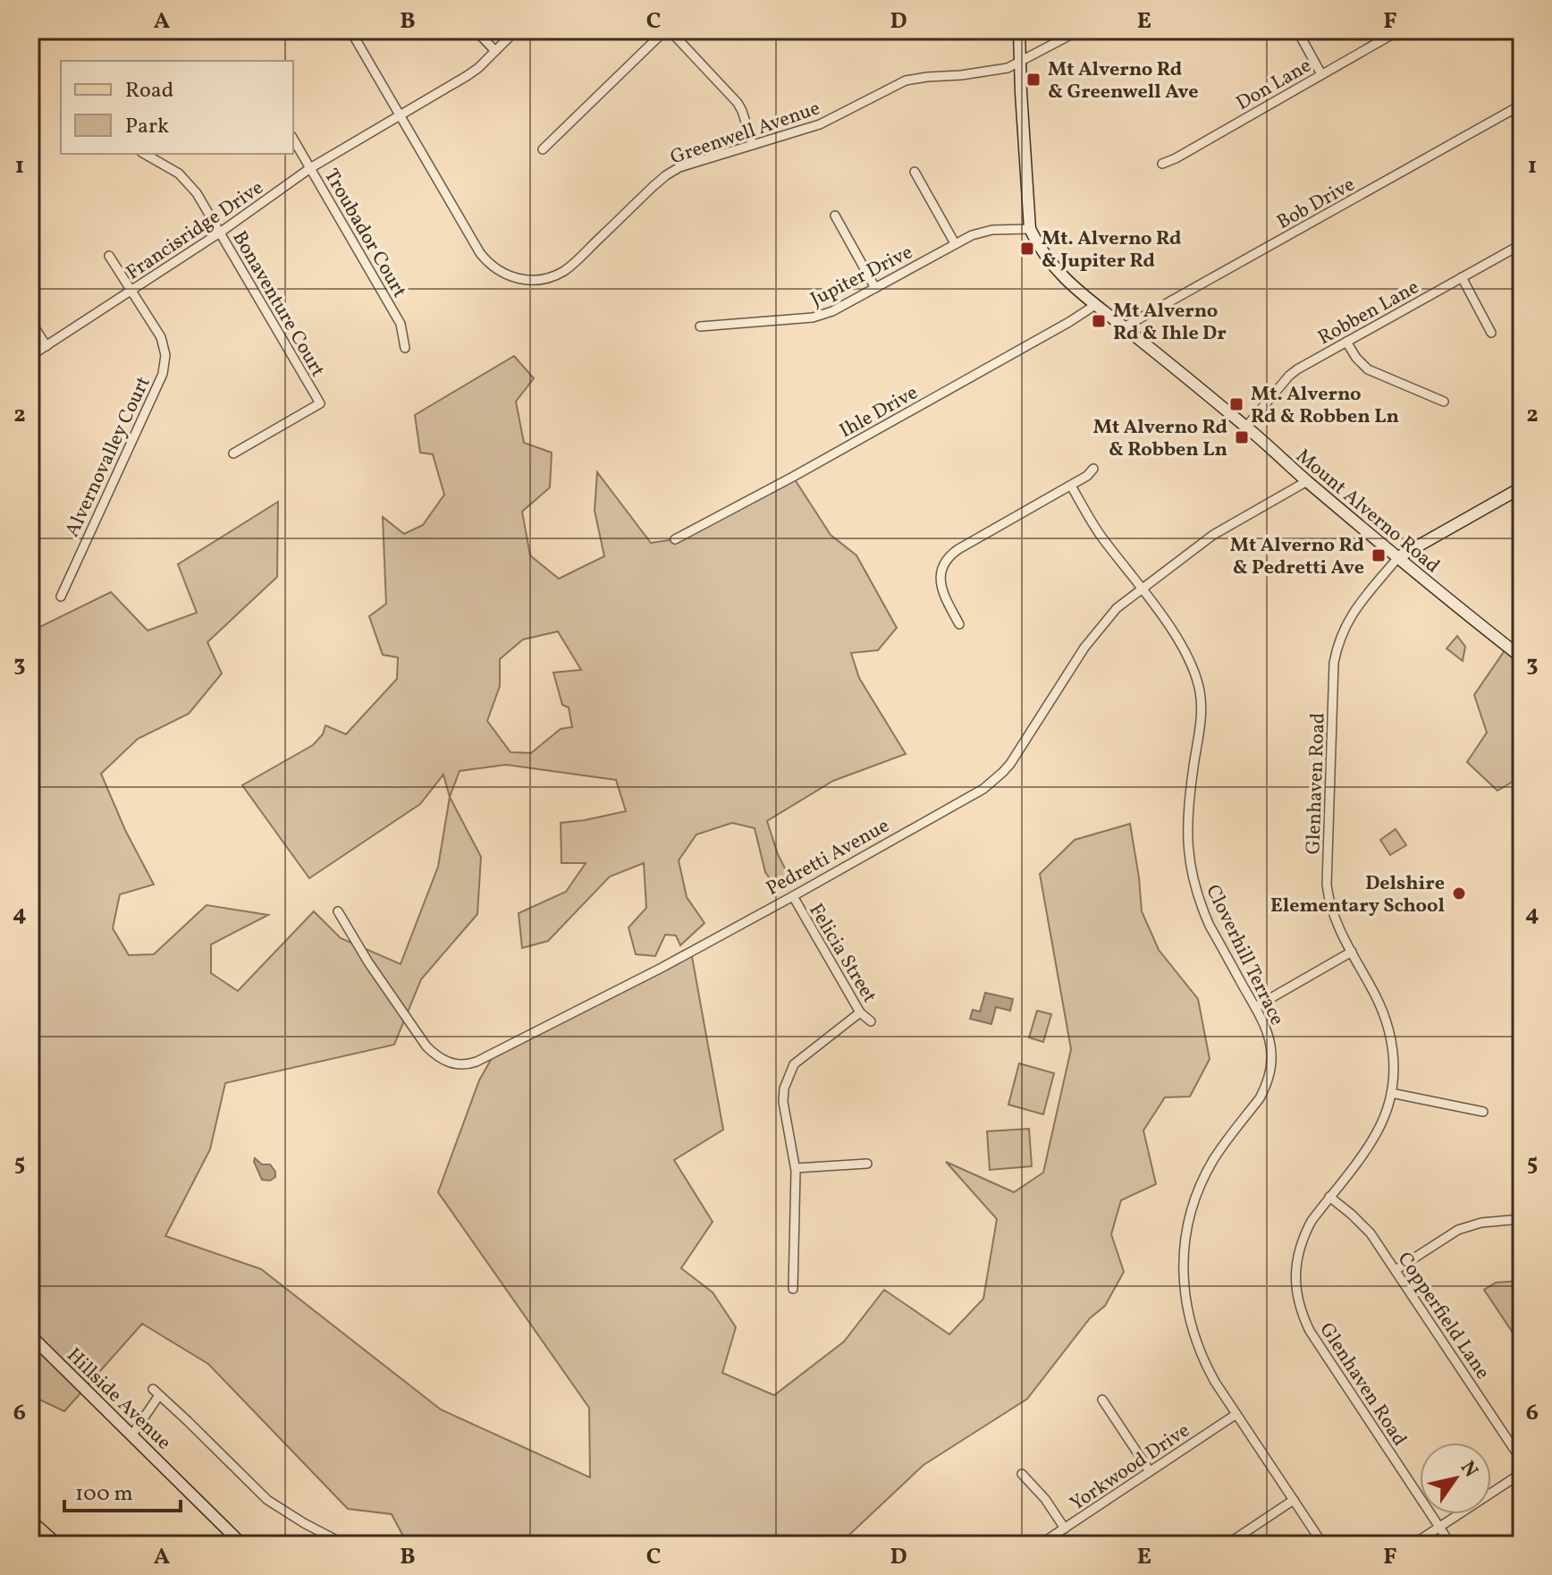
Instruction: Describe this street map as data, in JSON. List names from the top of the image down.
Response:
{
  "streets": {
    "street": [
      "Don Lane",
      "Greenwell Avenue",
      "Bob Drive",
      "Francisridge Drive",
      "Troubador Court",
      "Jupiter Drive",
      "Bonaventure Court",
      "Robben Lane",
      "Ihle Drive",
      "Alvernovalley Court",
      "Mount Alverno Road",
      "Glenhaven Road",
      "Pedretti Avenue",
      "Felicia Street",
      "Cloverhill Terrace",
      "Copperfield Lane",
      "Hillside Avenue",
      "Yorkwood Drive"
    ]
  },
  "crossings": [
    ["Greenwell Avenue", "Francisridge Drive"],
    ["Greenwell Avenue", "Mount Alverno Road"],
    ["Bob Drive", "Mount Alverno Road"],
    ["Francisridge Drive", "Troubador Court"],
    ["Francisridge Drive", "Bonaventure Court"],
    ["Francisridge Drive", "Alvernovalley Court"],
    ["Jupiter Drive", "Mount Alverno Road"],
    ["Robben Lane", "Mount Alverno Road"],
    ["Ihle Drive", "Mount Alverno Road"],
    ["Mount Alverno Road", "Glenhaven Road"],
    ["Mount Alverno Road", "Pedretti Avenue"],
    ["Glenhaven Road", "Copperfield Lane"],
    ["Pedretti Avenue", "Felicia Street"],
    ["Pedretti Avenue", "Cloverhill Terrace"],
    ["Cloverhill Terrace", "Yorkwood Drive"]
  ],
  "places": {
    "transit": [
      "Mt Alverno Rd & Greenwell Ave",
      "Mt. Alverno Rd & Jupiter Rd",
      "Mt Alverno Rd & Ihle Dr",
      "Mt. Alverno Rd & Robben Ln",
      "Mt Alverno Rd & Robben Ln",
      "Mt Alverno Rd & Pedretti Ave"
    ],
    "other": ["Delshire Elementary School"]
  },
  "legend": ["Road", "Park"],
  "scale_bar": "100 m",
  "north": "top right",
  "grid": {
    "columns": [
      "A",
      "B",
      "C",
      "D",
      "E",
      "F"
    ],
    "rows": [
      "1",
      "2",
      "3",
      "4",
      "5",
      "6"
    ]
  }
}
